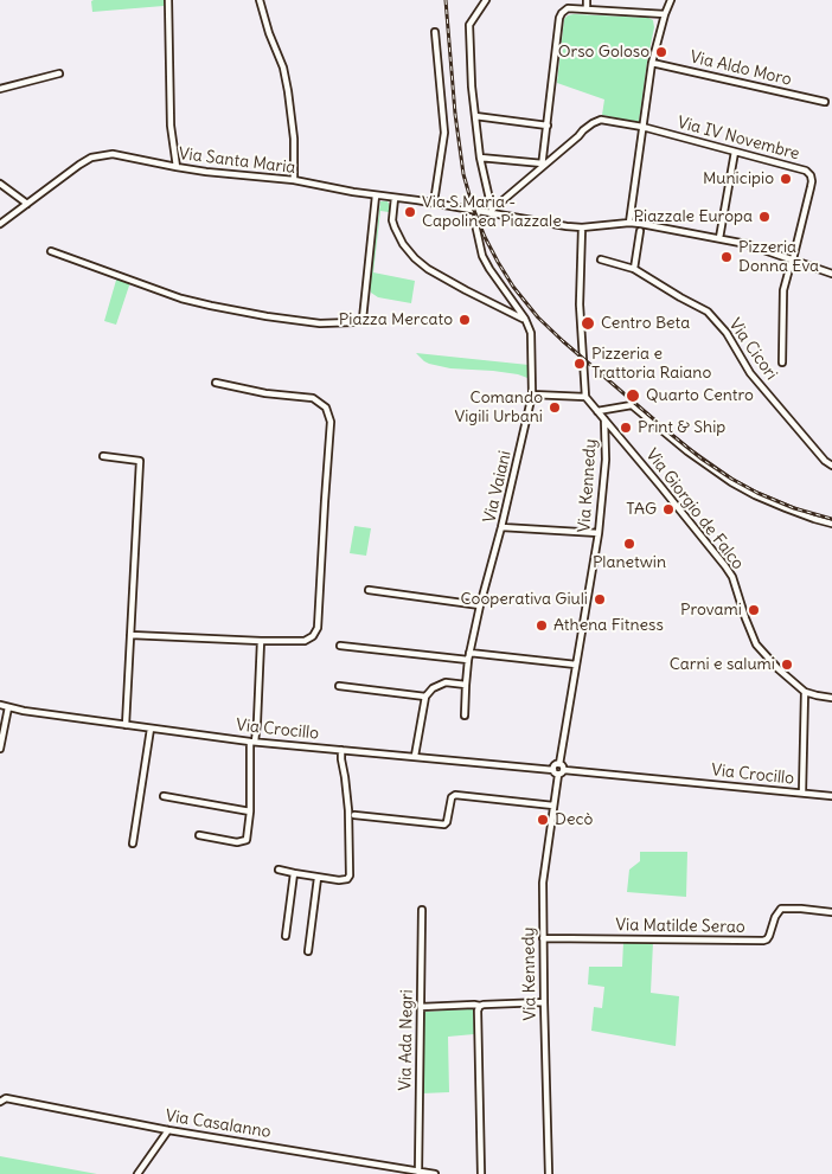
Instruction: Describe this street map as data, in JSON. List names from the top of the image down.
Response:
{
  "streets": {
    "street": [
      "Via Aldo Moro",
      "Via IV Novembre",
      "Via Santa Maria",
      "Via Cicori",
      "Via Kennedy",
      "Via Vaiani",
      "Via Giorgio de Falco",
      "Via Crocillo",
      "Via Matilde Serao",
      "Via Ada Negri",
      "Via Casalanno"
    ]
  },
  "crossings": [
    ["Via IV Novembre", "Via Santa Maria"],
    ["Via Santa Maria", "Via Vaiani"],
    ["Via Kennedy", "Via Giorgio de Falco"],
    ["Via Kennedy", "Via Crocillo"],
    ["Via Kennedy", "Via Matilde Serao"],
    ["Via Ada Negri", "Via Casalanno"]
  ],
  "places": [
    "Orso Goloso",
    "Municipio",
    "Via S.Maria - Capolinea Piazzale",
    "Piazzale Europa",
    "Pizzeria Donna Eva",
    "Piazza Mercato",
    "Centro Beta",
    "Pizzeria e Trattoria Raiano",
    "Quarto Centro",
    "Comando Vigili Urbani",
    "Print & Ship",
    "TAG",
    "Planetwin",
    "Cooperativa Giuli",
    "Provami",
    "Athena Fitness",
    "Carni e salumi",
    "Decò"
  ]
}
